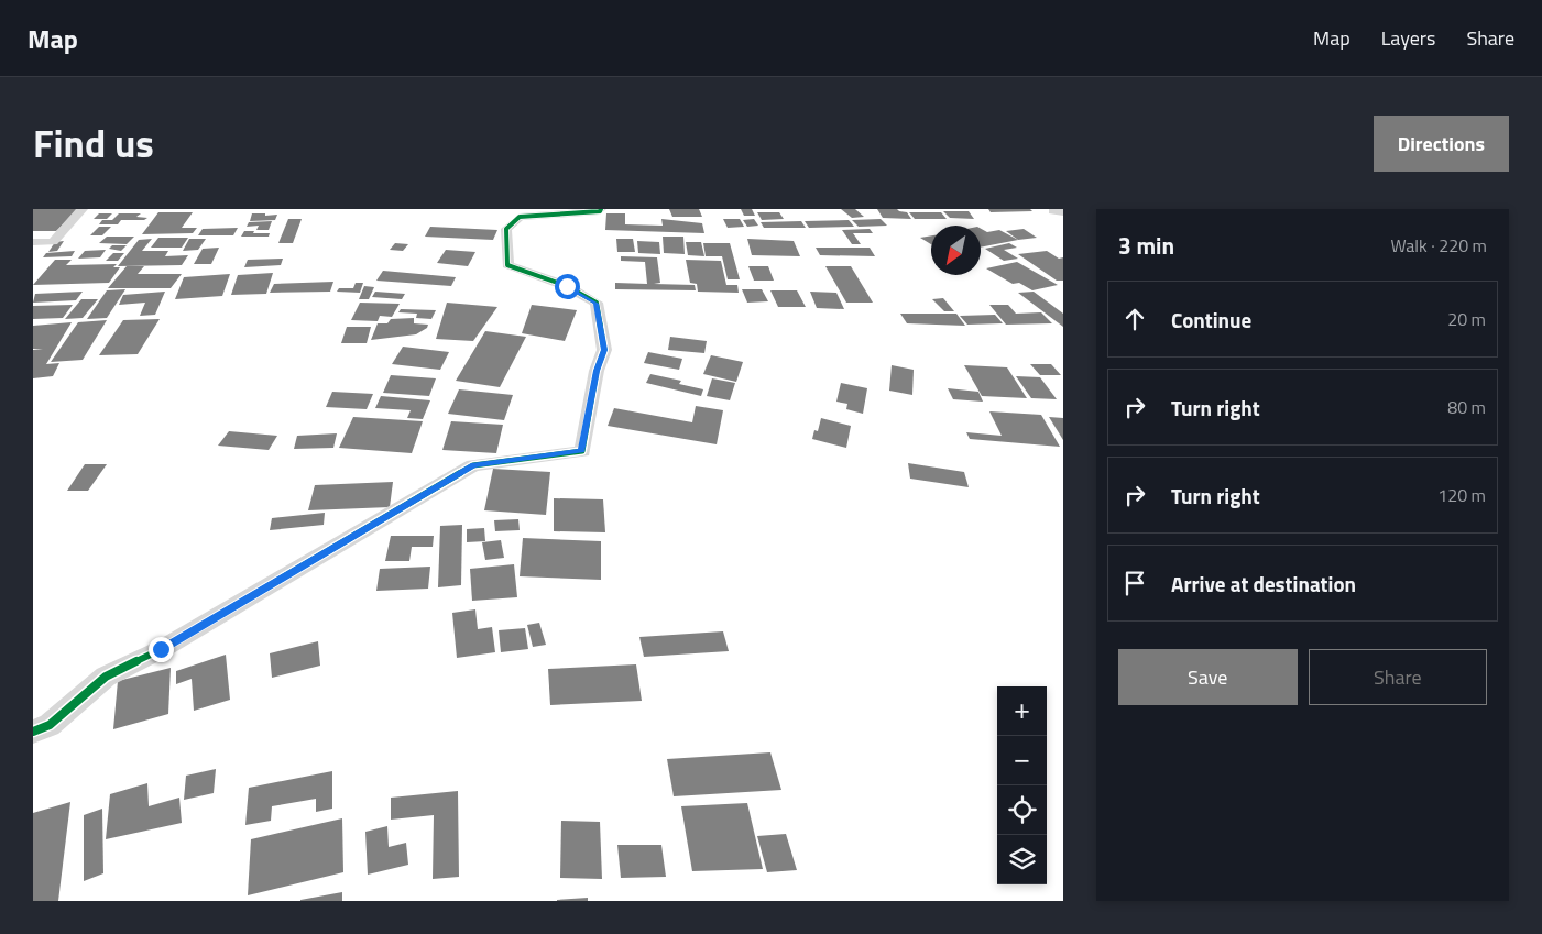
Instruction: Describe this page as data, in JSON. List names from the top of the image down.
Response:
{
  "north": "bottom left",
  "page": {
    "header": "Map",
    "nav": ["Map", "Layers", "Share"],
    "title": "Find us",
    "buttons": [
      "Directions",
      ["Save", "Share"]
    ],
    "heading": ["3 min", "Walk · 220 m"],
    "list": [
      ["Continue", "20 m"],
      ["Turn right", "80 m"],
      ["Turn right", "120 m"],
      "Arrive at destination"
    ],
    "map_buttons": ["+", "−"]
  }
}
